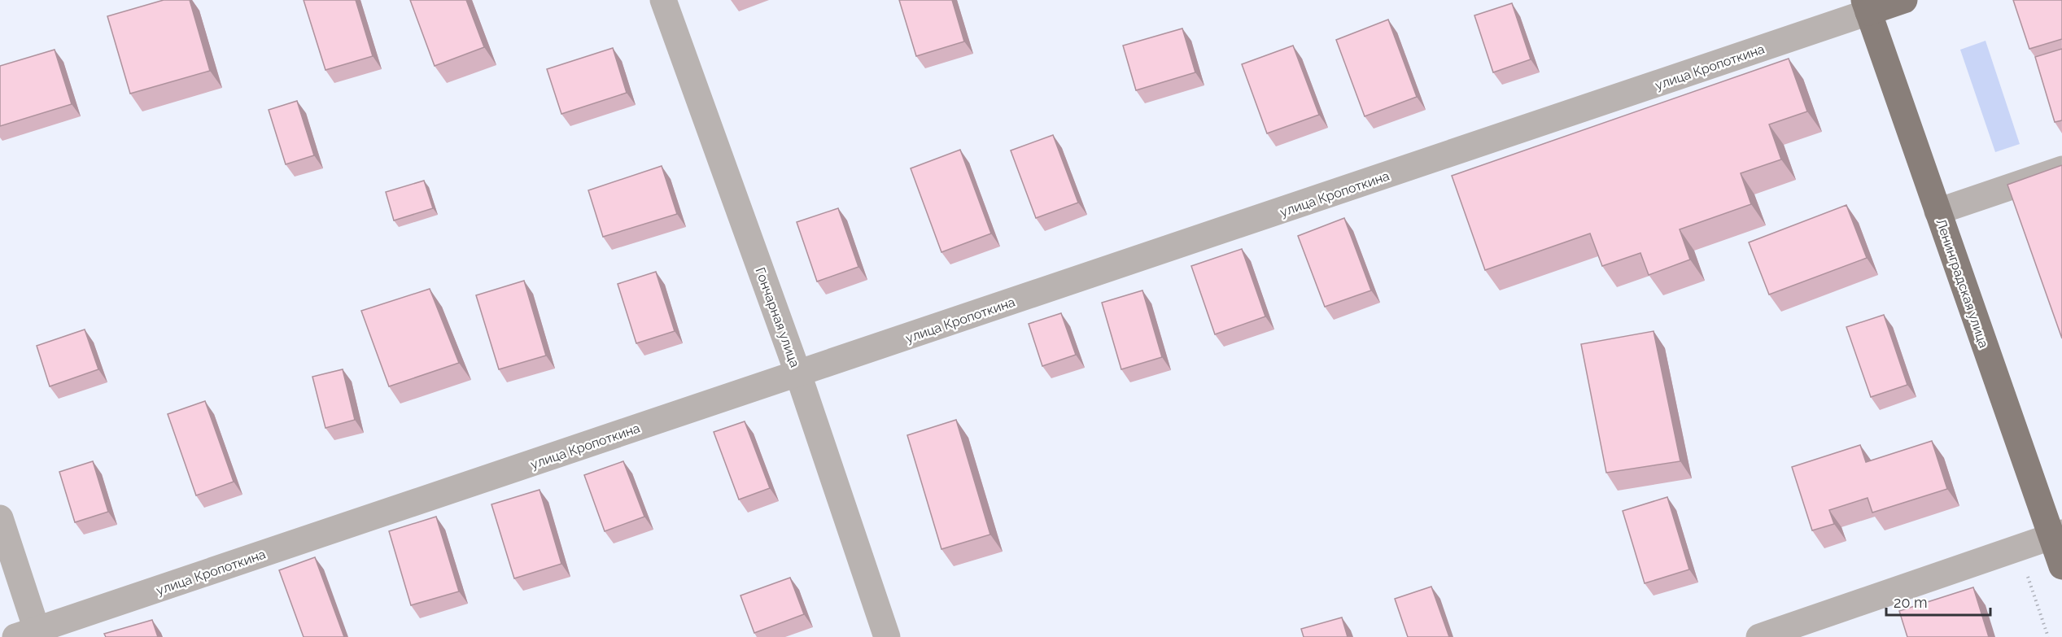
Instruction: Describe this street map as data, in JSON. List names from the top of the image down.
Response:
{
  "streets": {
    "main road": ["улица Кропоткина", "Ленинградская улица"],
    "street": ["Гончарная улица"]
  },
  "crossings": [
    ["улица Кропоткина", "Ленинградская улица"],
    ["улица Кропоткина", "Гончарная улица"]
  ],
  "scale_bar": "20 m"
}
